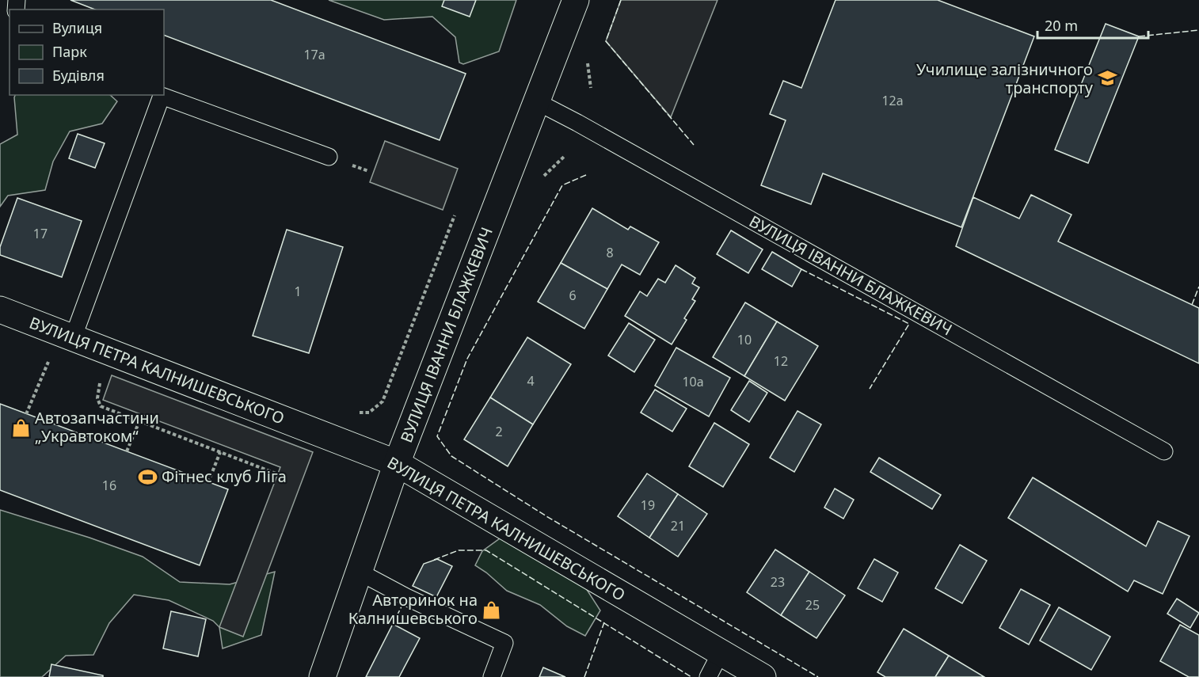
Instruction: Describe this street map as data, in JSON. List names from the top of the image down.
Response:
{
  "streets": {
    "street": ["ВУЛИЦЯ ІВАННИ БЛАЖКЕВИЧ", "ВУЛИЦЯ ПЕТРА КАЛНИШЕВСЬКОГО"]
  },
  "crossings": [
    ["ВУЛИЦЯ ІВАННИ БЛАЖКЕВИЧ", "ВУЛИЦЯ ПЕТРА КАЛНИШЕВСЬКОГО"]
  ],
  "places": {
    "school or university": ["Училище залізничного транспорту"],
    "shop": ["Автозапчастини „Укравтоком“", "Авторинок на Калнишевського"],
    "sports": ["Фітнес клуб Ліга"]
  },
  "house_numbers": [
    "17а",
    "12а",
    "17",
    "8",
    "1",
    "6",
    "10",
    "12",
    "4",
    "10а",
    "2",
    "16",
    "19",
    "21",
    "23",
    "25"
  ],
  "legend": ["Вулиця", "Парк", "Будівля"],
  "scale_bar": "20 m"
}
